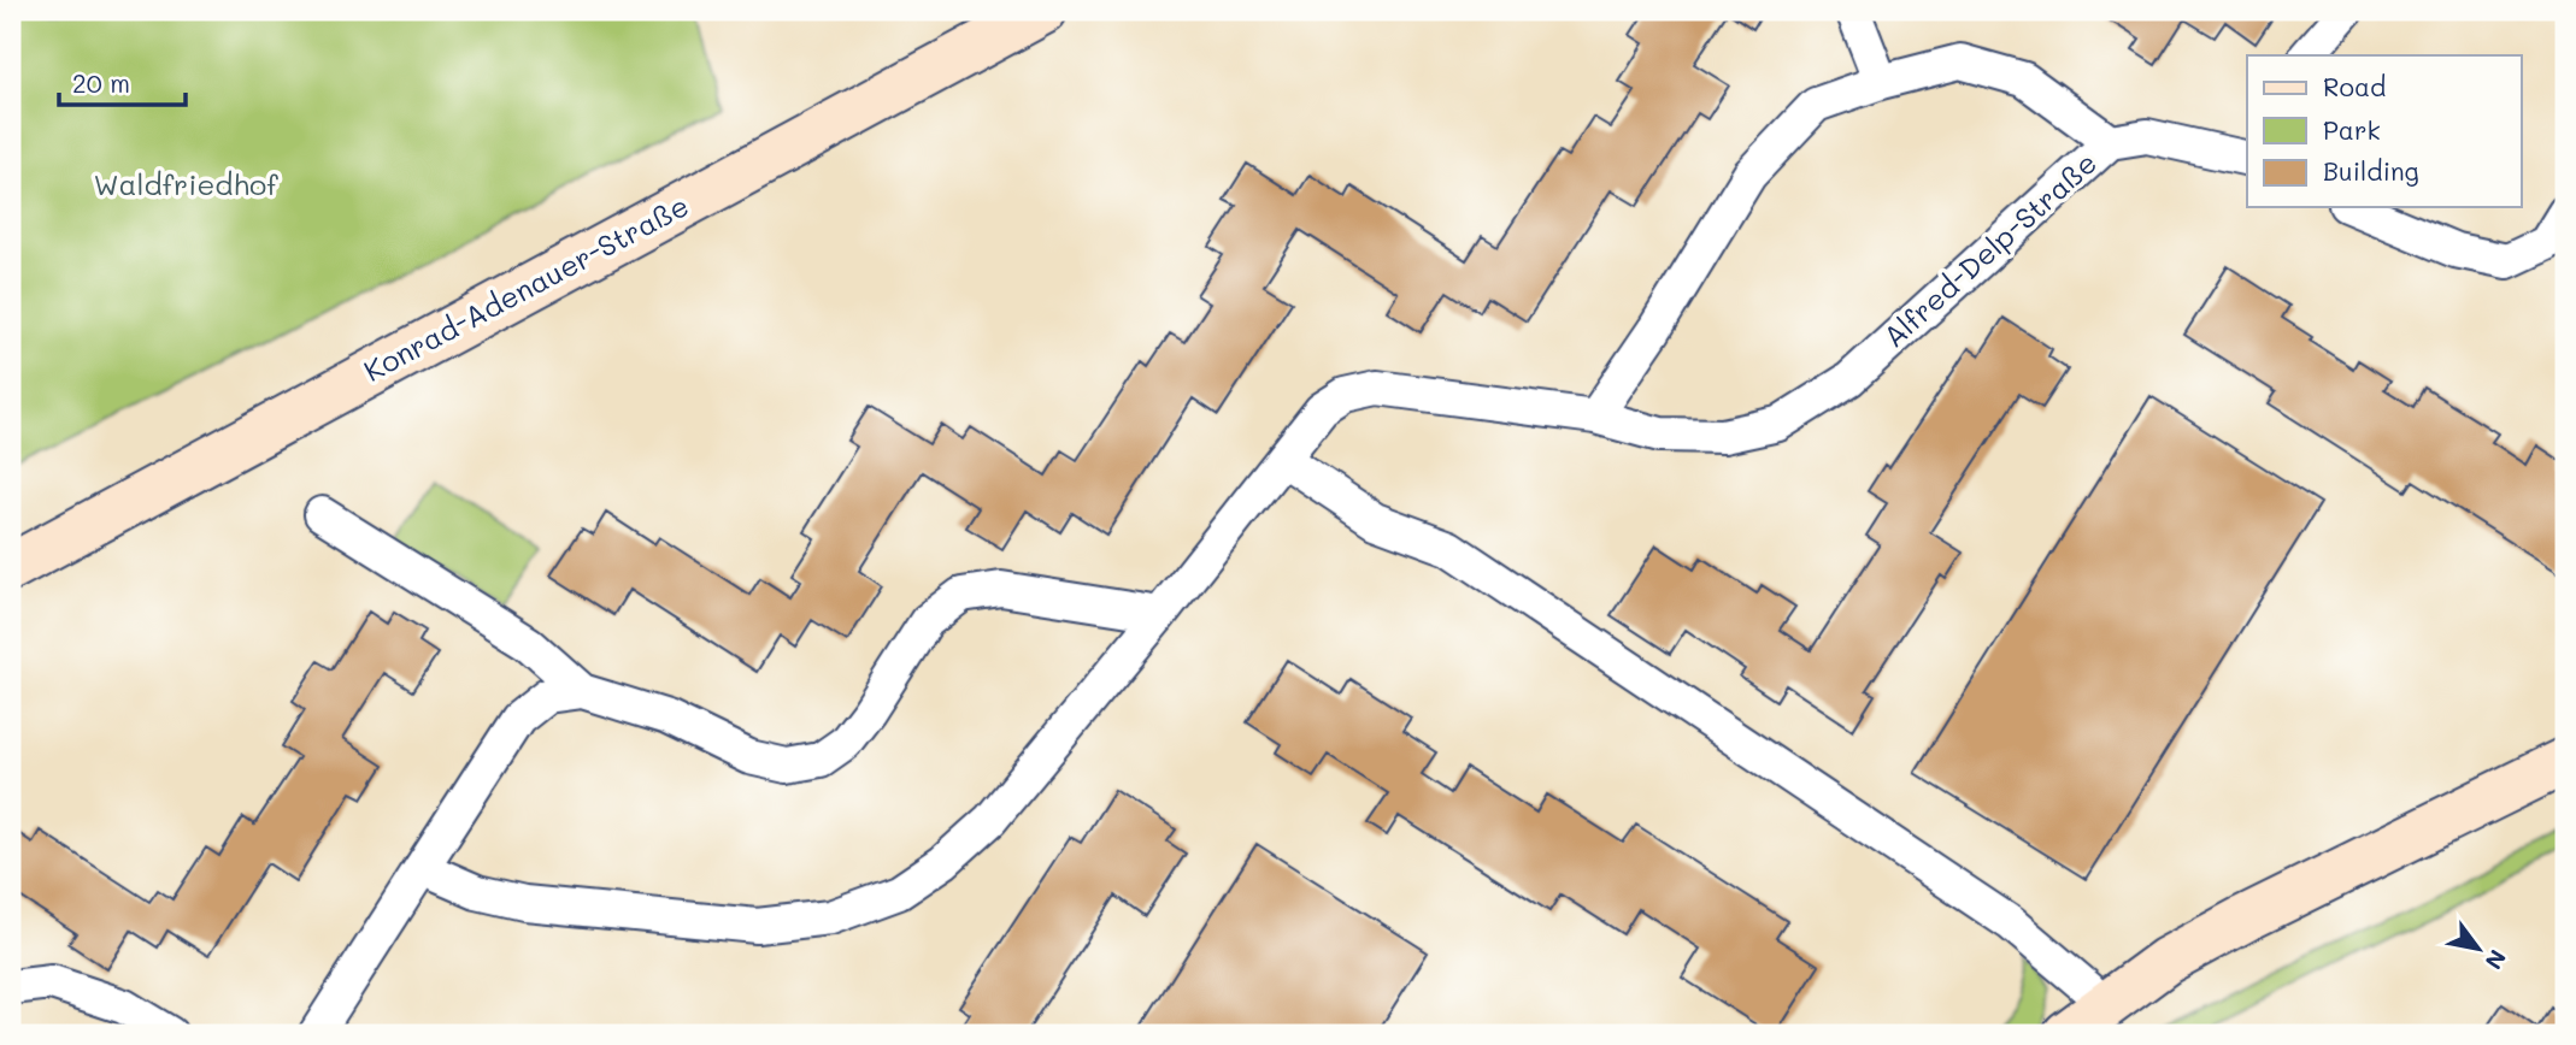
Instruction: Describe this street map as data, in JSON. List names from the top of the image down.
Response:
{
  "streets": {
    "main road": ["Konrad-Adenauer-Straße"],
    "street": ["Alfred-Delp-Straße"]
  },
  "parks": ["Waldfriedhof"],
  "legend": ["Road", "Park", "Building"],
  "scale_bar": "20 m",
  "north": "bottom right"
}
